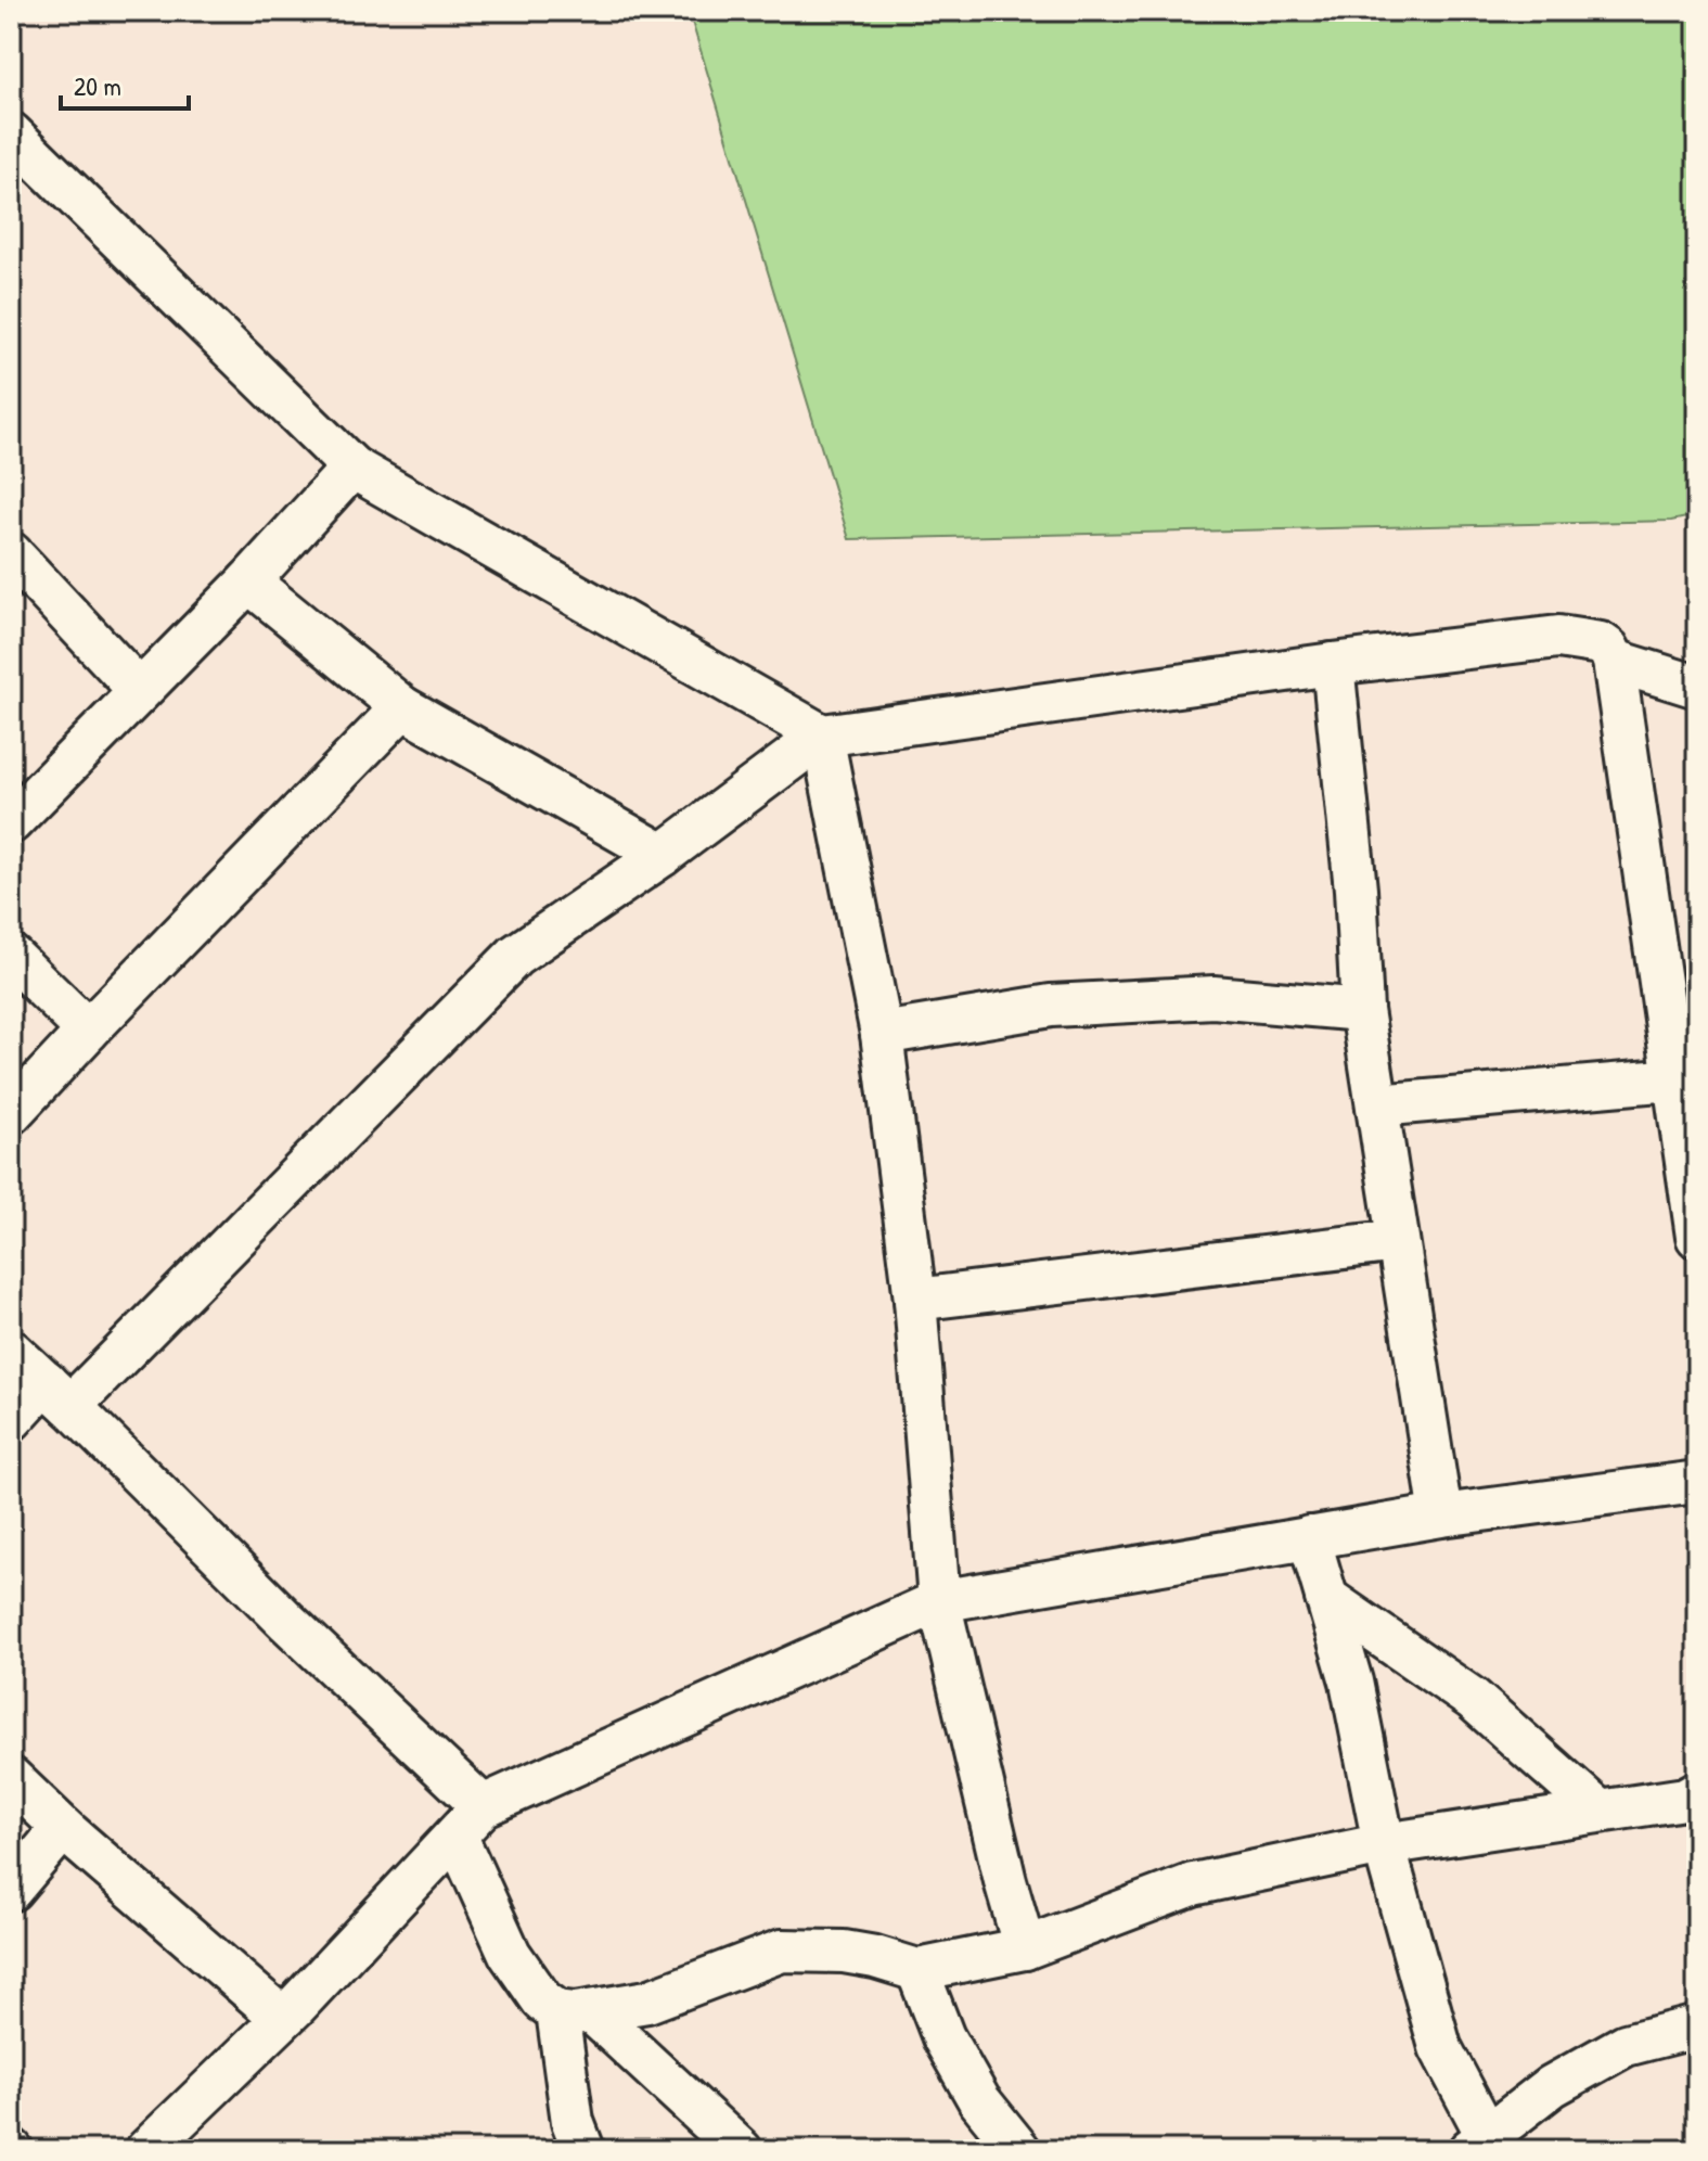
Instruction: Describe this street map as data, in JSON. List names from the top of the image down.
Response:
{
  "scale_bar": "20 m"
}
